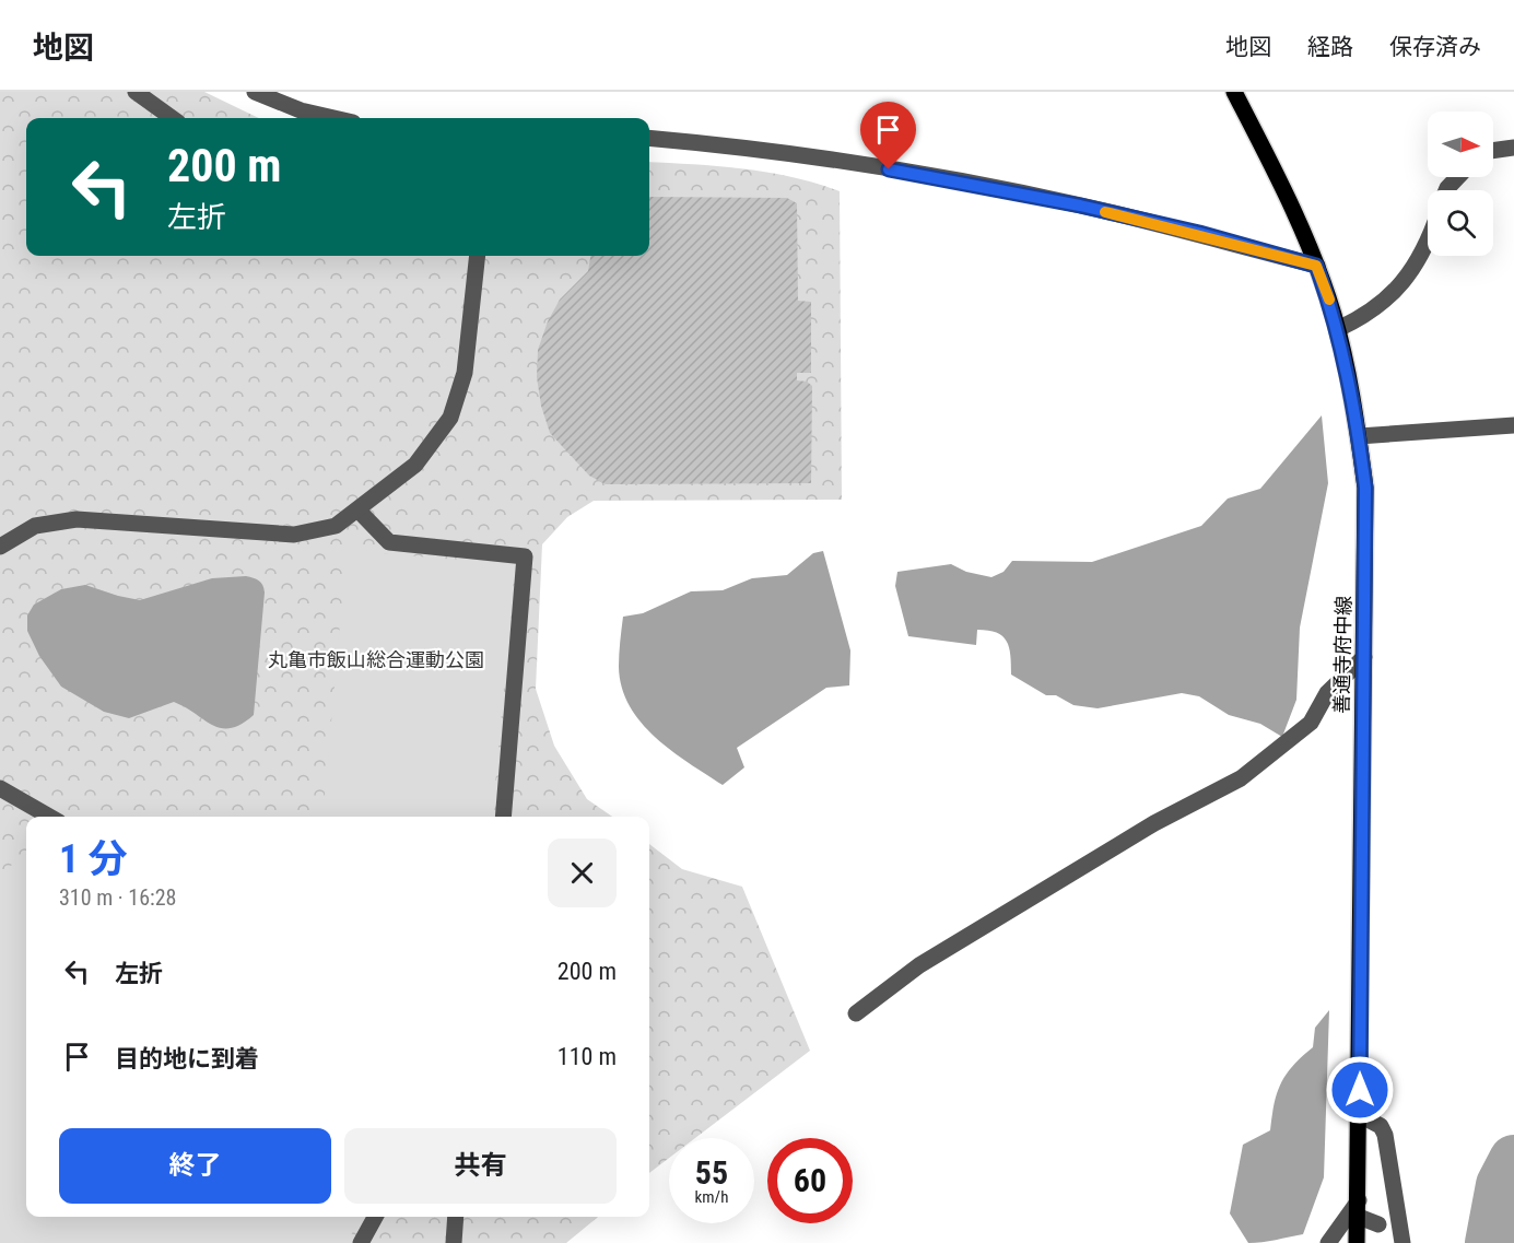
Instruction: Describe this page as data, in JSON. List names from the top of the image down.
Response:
{
  "streets": {
    "main road": ["善通寺府中線"]
  },
  "parks": ["丸亀市飯山総合運動公園"],
  "north": "right",
  "page": {
    "header": "地図",
    "nav": ["地図", "経路", "保存済み"],
    "turn": ["200 m", "左折"],
    "heading": ["1 分", "310 m · 16:28"],
    "list": [
      {
        "name": "左折",
        "value": "200 m"
      },
      {
        "name": "目的地に到着",
        "value": "110 m"
      }
    ],
    "buttons": ["終了", "共有"],
    "speed": "55 km/h",
    "limit": "60"
  }
}
